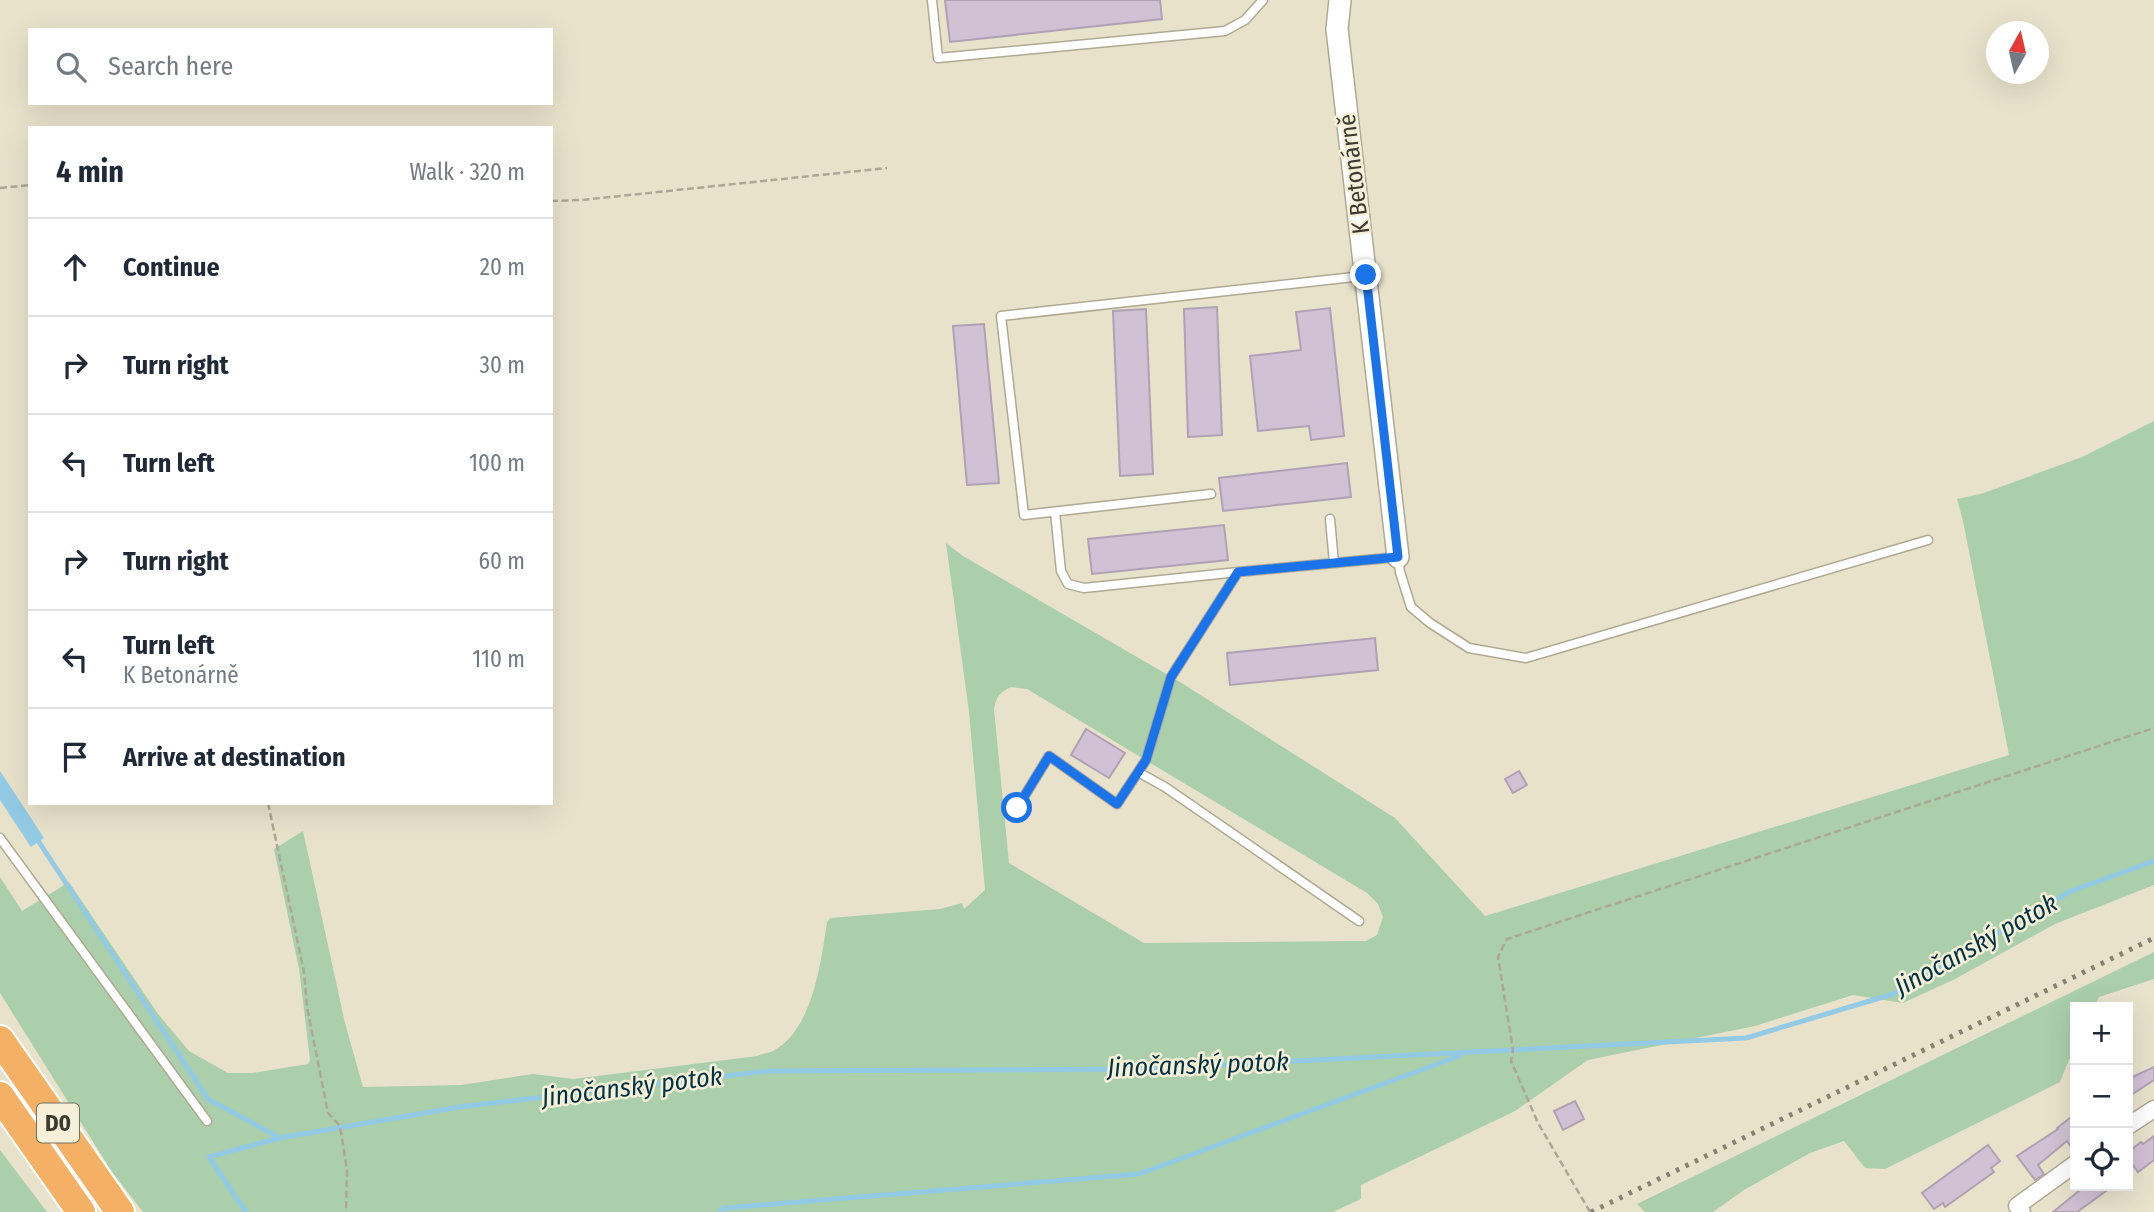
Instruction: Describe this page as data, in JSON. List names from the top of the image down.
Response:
{
  "streets": {
    "highway": ["D0"],
    "street": ["K Betonárně"]
  },
  "water": ["Jinočanský potok"],
  "north": "top",
  "page": {
    "search": "Search here",
    "heading": ["4 min", "Walk · 320 m"],
    "list": [
      ["Continue", "20 m"],
      ["Turn right", "30 m"],
      ["Turn left", "100 m"],
      ["Turn right", "60 m"],
      ["Turn left", "K Betonárně", "110 m"],
      "Arrive at destination"
    ],
    "map_buttons": ["+", "−"]
  }
}
